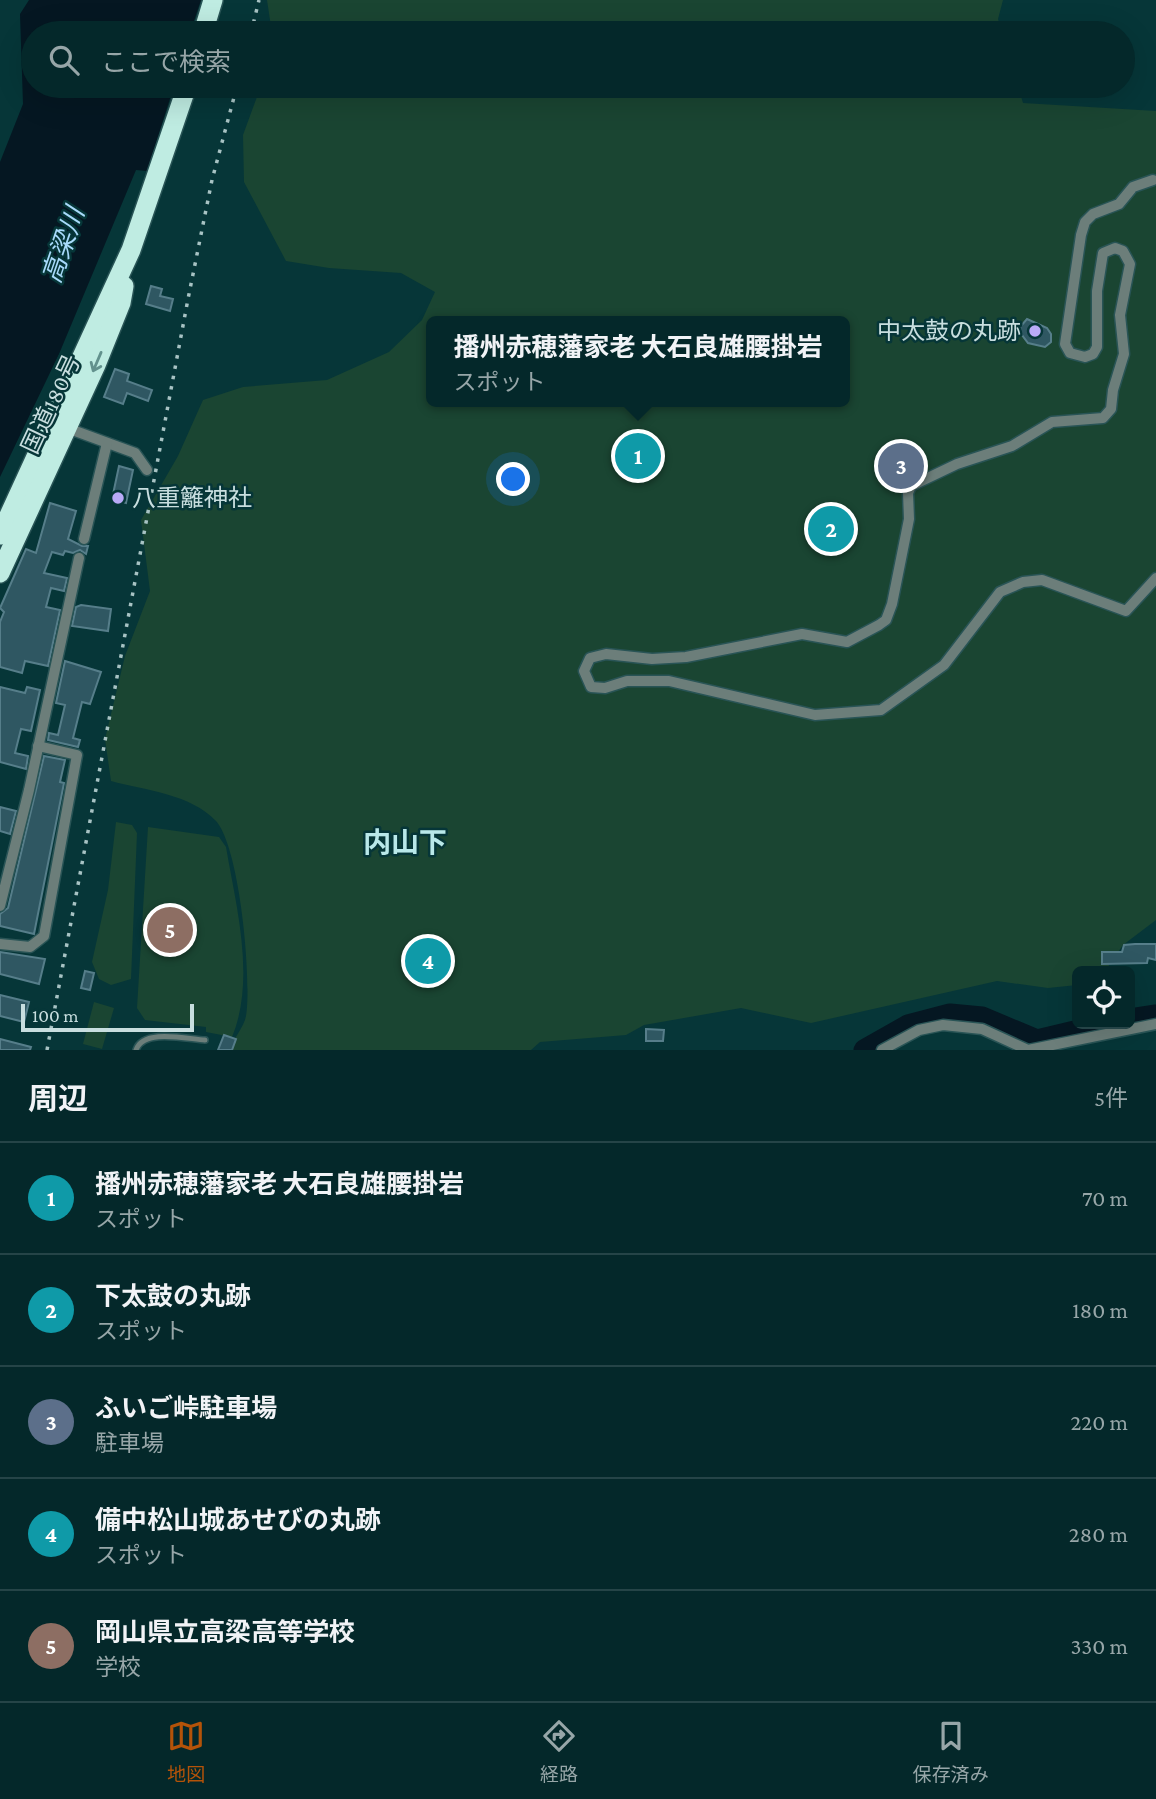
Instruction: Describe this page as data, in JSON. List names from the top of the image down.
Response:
{
  "streets": {
    "highway": ["国道180号"]
  },
  "districts": ["内山下"],
  "water": ["高梁川"],
  "places": ["中太鼓の丸跡", "八重籬神社"],
  "scale_bar": "100 m",
  "page": {
    "search": "ここで検索",
    "popup": ["播州赤穂藩家老 大石良雄腰掛岩", "スポット"],
    "pins": [
      "1",
      "3",
      "2",
      "5",
      "4"
    ],
    "scale": "100 m",
    "heading": ["周辺", "5件"],
    "list": [
      {
        "mark": "1",
        "name": "播州赤穂藩家老 大石良雄腰掛岩",
        "note": "スポット",
        "value": "70 m"
      },
      {
        "mark": "2",
        "name": "下太鼓の丸跡",
        "note": "スポット",
        "value": "180 m"
      },
      {
        "mark": "3",
        "name": "ふいご峠駐車場",
        "note": "駐車場",
        "value": "220 m"
      },
      {
        "mark": "4",
        "name": "備中松山城あせびの丸跡",
        "note": "スポット",
        "value": "280 m"
      },
      {
        "mark": "5",
        "name": "岡山県立高梁高等学校",
        "note": "学校",
        "value": "330 m"
      }
    ],
    "nav": ["地図", "経路", "保存済み"]
  }
}
